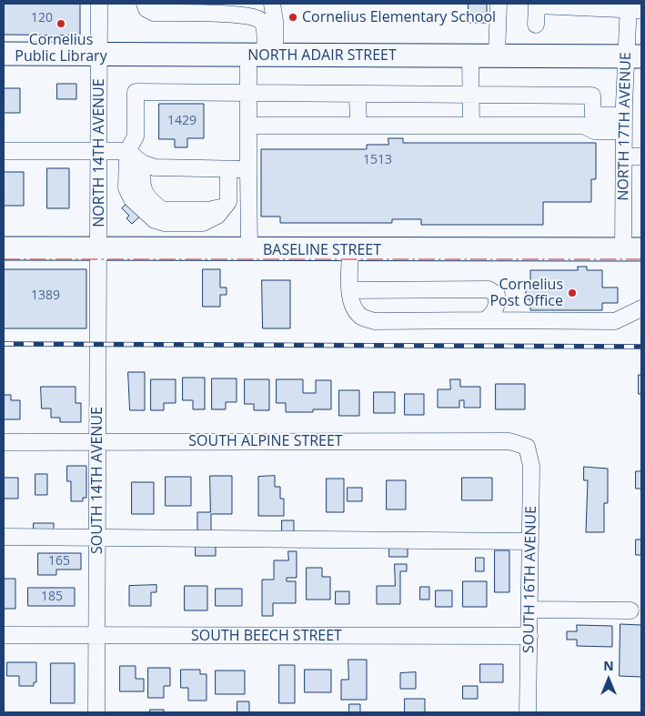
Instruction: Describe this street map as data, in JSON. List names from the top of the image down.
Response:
{
  "streets": {
    "highway": ["NORTH ADAIR STREET", "BASELINE STREET"],
    "street": [
      "NORTH 17TH AVENUE",
      "NORTH 14TH AVENUE",
      "SOUTH ALPINE STREET",
      "SOUTH 14TH AVENUE",
      "SOUTH 16TH AVENUE",
      "SOUTH BEECH STREET"
    ]
  },
  "crossings": [
    ["NORTH ADAIR STREET", "NORTH 17TH AVENUE"],
    ["NORTH ADAIR STREET", "NORTH 14TH AVENUE"],
    ["NORTH 17TH AVENUE", "BASELINE STREET"],
    ["NORTH 14TH AVENUE", "BASELINE STREET"],
    ["NORTH 14TH AVENUE", "SOUTH 14TH AVENUE"],
    ["BASELINE STREET", "SOUTH 14TH AVENUE"],
    ["SOUTH ALPINE STREET", "SOUTH 14TH AVENUE"],
    ["SOUTH ALPINE STREET", "SOUTH 16TH AVENUE"],
    ["SOUTH 14TH AVENUE", "SOUTH BEECH STREET"],
    ["SOUTH 16TH AVENUE", "SOUTH BEECH STREET"]
  ],
  "places": ["Cornelius Elementary School", "Cornelius Public Library", "Cornelius Post Office"],
  "house_numbers": [
    "120",
    "1429",
    "1513",
    "1389",
    "165",
    "185"
  ],
  "north": "top"
}
